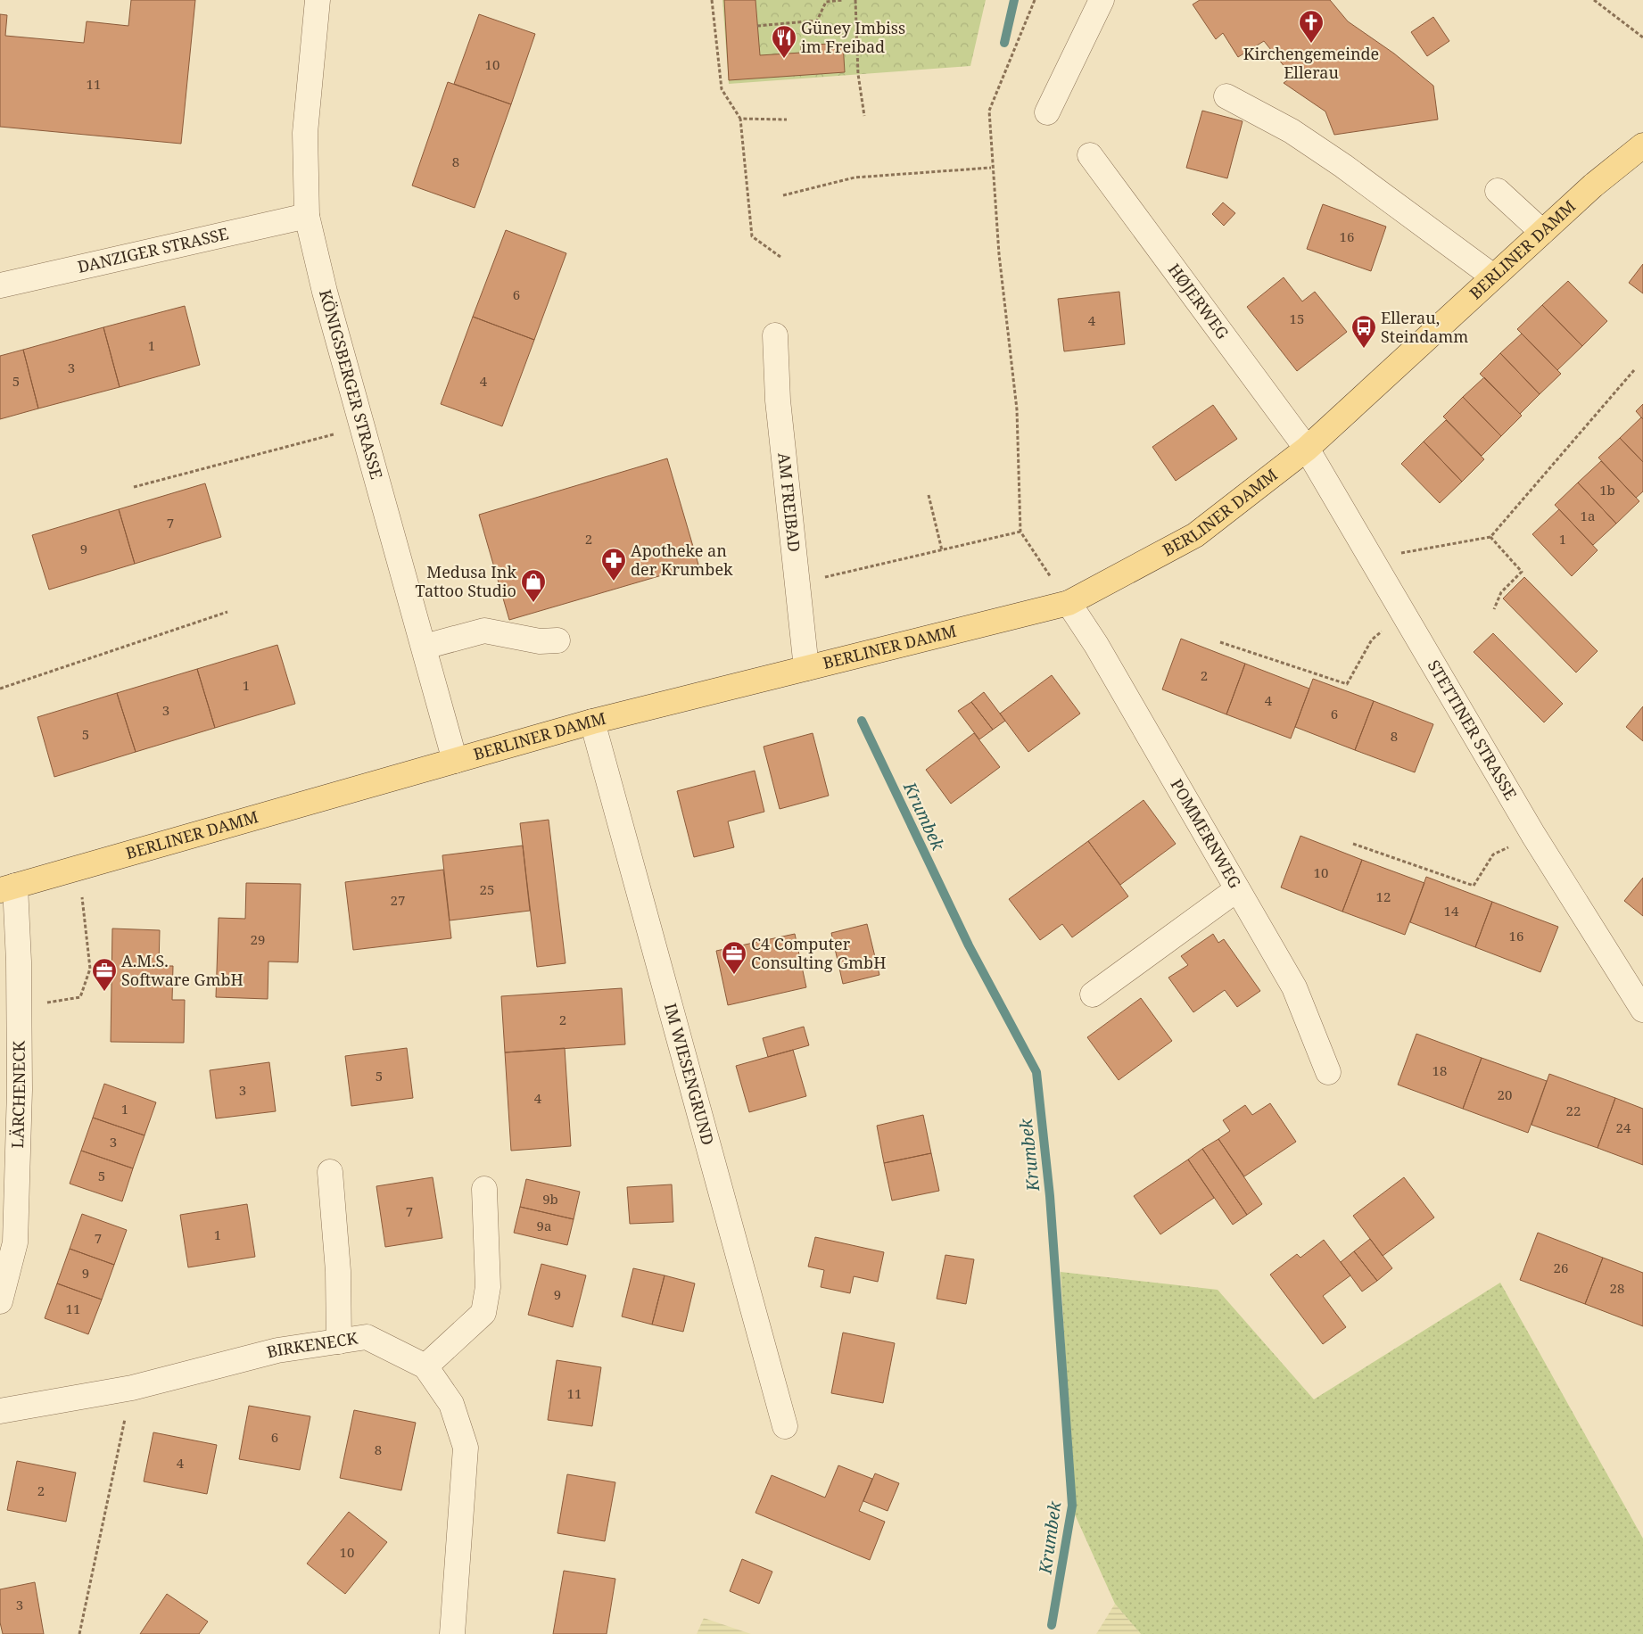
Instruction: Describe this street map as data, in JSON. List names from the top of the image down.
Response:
{
  "streets": {
    "main road": ["BERLINER DAMM"],
    "street": [
      "DANZIGER STRASSE",
      "HØJERWEG",
      "KÖNIGSBERGER STRASSE",
      "AM FREIBAD",
      "STETTINER STRASSE",
      "POMMERNWEG",
      "IM WIESENGRUND",
      "LÄRCHENECK",
      "BIRKENECK"
    ]
  },
  "crossings": [
    ["BERLINER DAMM", "HØJERWEG"],
    ["BERLINER DAMM", "KÖNIGSBERGER STRASSE"],
    ["BERLINER DAMM", "AM FREIBAD"],
    ["BERLINER DAMM", "STETTINER STRASSE"],
    ["BERLINER DAMM", "POMMERNWEG"],
    ["BERLINER DAMM", "IM WIESENGRUND"],
    ["BERLINER DAMM", "LÄRCHENECK"],
    ["DANZIGER STRASSE", "KÖNIGSBERGER STRASSE"],
    ["HØJERWEG", "STETTINER STRASSE"]
  ],
  "water": ["Krumbek"],
  "places": {
    "church": ["Kirchengemeinde Ellerau"],
    "restaurant": ["Güney Imbiss im Freibad"],
    "bus stop": ["Ellerau, Steindamm"],
    "pharmacy": ["Apotheke an der Krumbek"],
    "shop": ["Medusa Ink Tattoo Studio"],
    "office": ["C4 Computer Consulting GmbH", "A.M.S. Software GmbH"]
  },
  "house_numbers": [
    "10",
    "11",
    "8",
    "16",
    "6",
    "15",
    "4",
    "1",
    "3",
    "5",
    "4",
    "1b",
    "1a",
    "7",
    "2",
    "1",
    "9",
    "2",
    "1",
    "4",
    "3",
    "6",
    "5",
    "8",
    "10",
    "25",
    "12",
    "27",
    "14",
    "16",
    "29",
    "2",
    "18",
    "5",
    "3",
    "20",
    "4",
    "1",
    "22",
    "24",
    "3",
    "5",
    "9b",
    "7",
    "9a",
    "1",
    "7",
    "26",
    "9",
    "28",
    "9",
    "11",
    "11",
    "6",
    "8",
    "4",
    "2",
    "10",
    "3"
  ]
}
